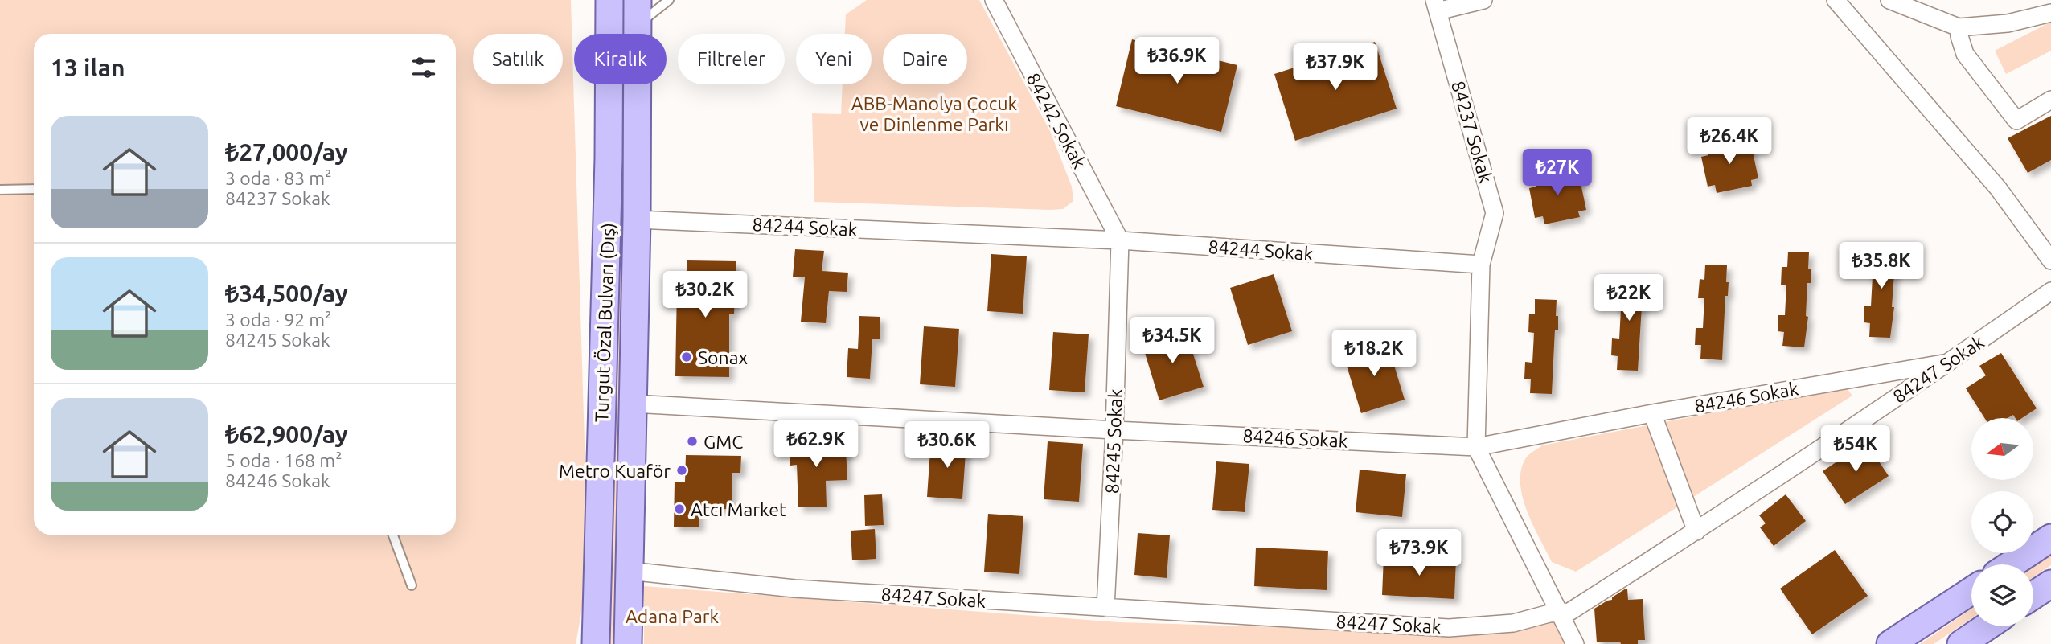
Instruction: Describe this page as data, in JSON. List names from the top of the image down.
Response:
{
  "streets": {
    "main road": ["Turgut Özal Bulvarı (Dış)"],
    "street": [
      "84242 Sokak",
      "84237 Sokak",
      "84244 Sokak",
      "84247 Sokak",
      "84246 Sokak",
      "84245 Sokak"
    ]
  },
  "crossings": [
    ["84242 Sokak", "84244 Sokak"],
    ["84242 Sokak", "84245 Sokak"],
    ["84237 Sokak", "84244 Sokak"],
    ["84244 Sokak", "Turgut Özal Bulvarı (Dış)"],
    ["84244 Sokak", "84245 Sokak"],
    ["Turgut Özal Bulvarı (Dış)", "84247 Sokak"],
    ["Turgut Özal Bulvarı (Dış)", "84246 Sokak"],
    ["84247 Sokak", "84246 Sokak"],
    ["84247 Sokak", "84245 Sokak"],
    ["84246 Sokak", "84245 Sokak"]
  ],
  "parks": ["ABB-Manolya Çocuk ve Dinlenme Parkı", "Adana Park"],
  "places": [
    "Sonax",
    "GMC",
    "Metro Kuaför",
    "Atcı Market"
  ],
  "north": "left",
  "page": {
    "chip": [
      "Satılık",
      "Kiralık",
      "Filtreler",
      "Yeni",
      "Daire"
    ],
    "heading": "13 ilan",
    "price": [
      "₺36.9K",
      "₺37.9K",
      "₺26.4K",
      "₺27K",
      "₺35.8K",
      "₺30.2K",
      "₺22K",
      "₺34.5K",
      "₺18.2K",
      "₺62.9K",
      "₺30.6K",
      "₺54K",
      "₺73.9K"
    ],
    "list": [
      {
        "name": "₺27,000/ay",
        "note": "3 oda · 83 m² · 84237 Sokak"
      },
      {
        "name": "₺34,500/ay",
        "note": "3 oda · 92 m² · 84245 Sokak"
      },
      {
        "name": "₺62,900/ay",
        "note": "5 oda · 168 m² · 84246 Sokak"
      }
    ]
  }
}
